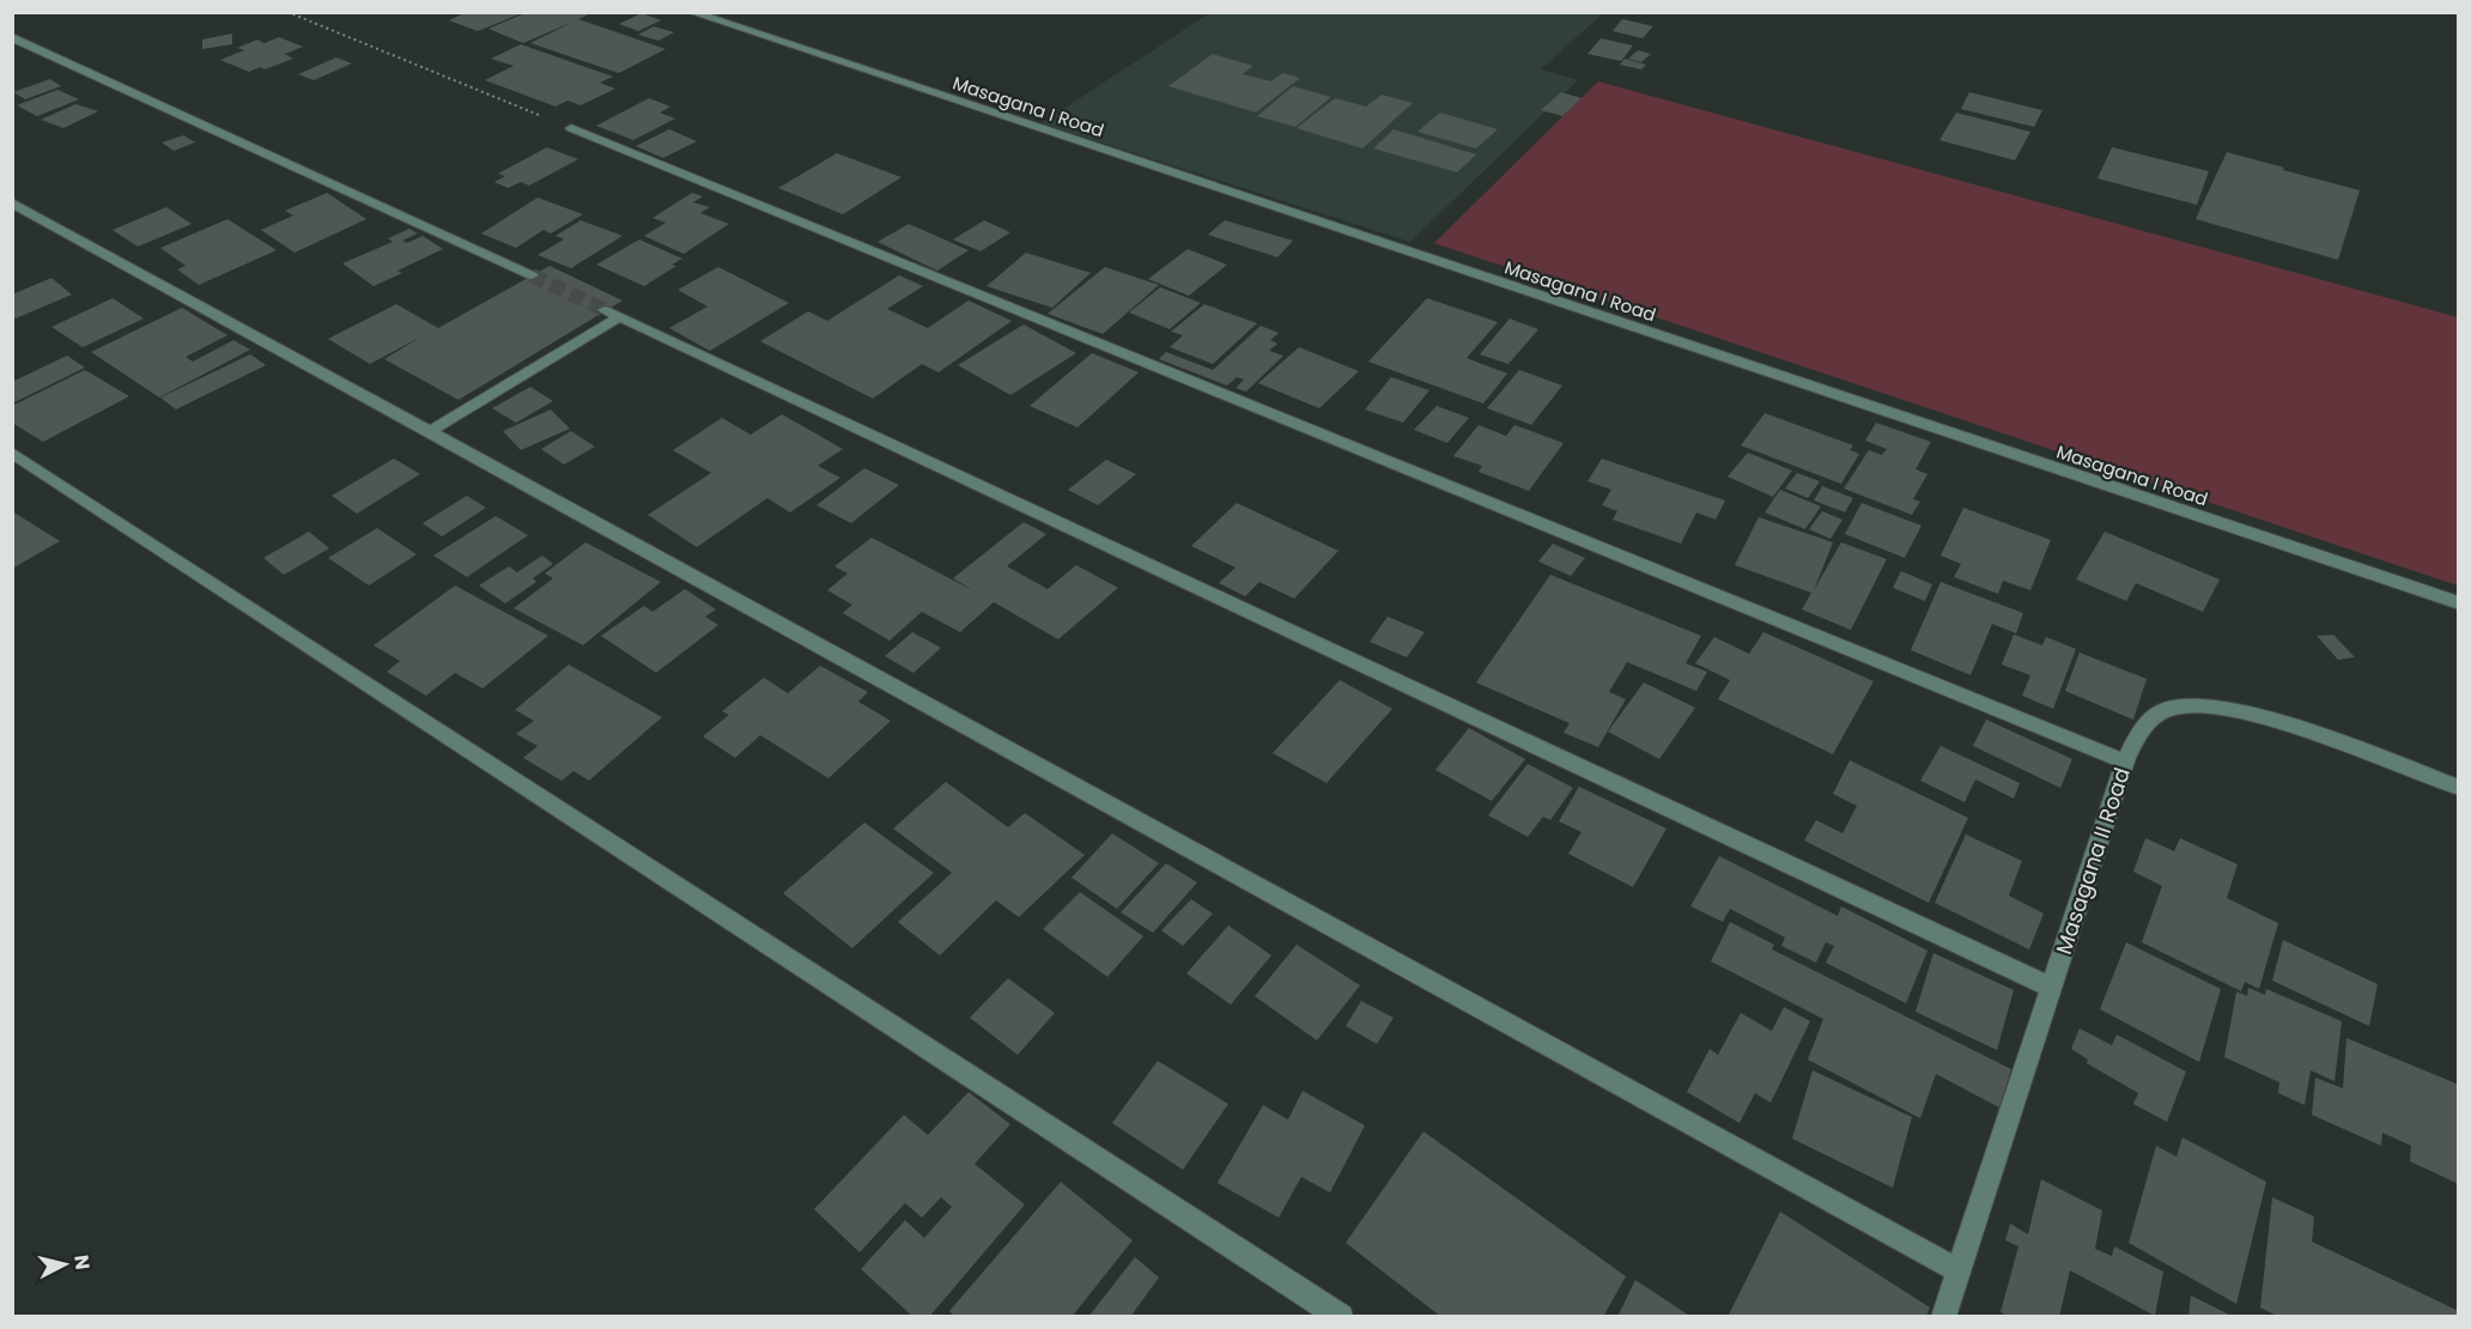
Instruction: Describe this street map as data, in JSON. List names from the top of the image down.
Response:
{
  "streets": {
    "street": ["Masagana I Road", "Masagana II Road"]
  },
  "north": "right"
}
